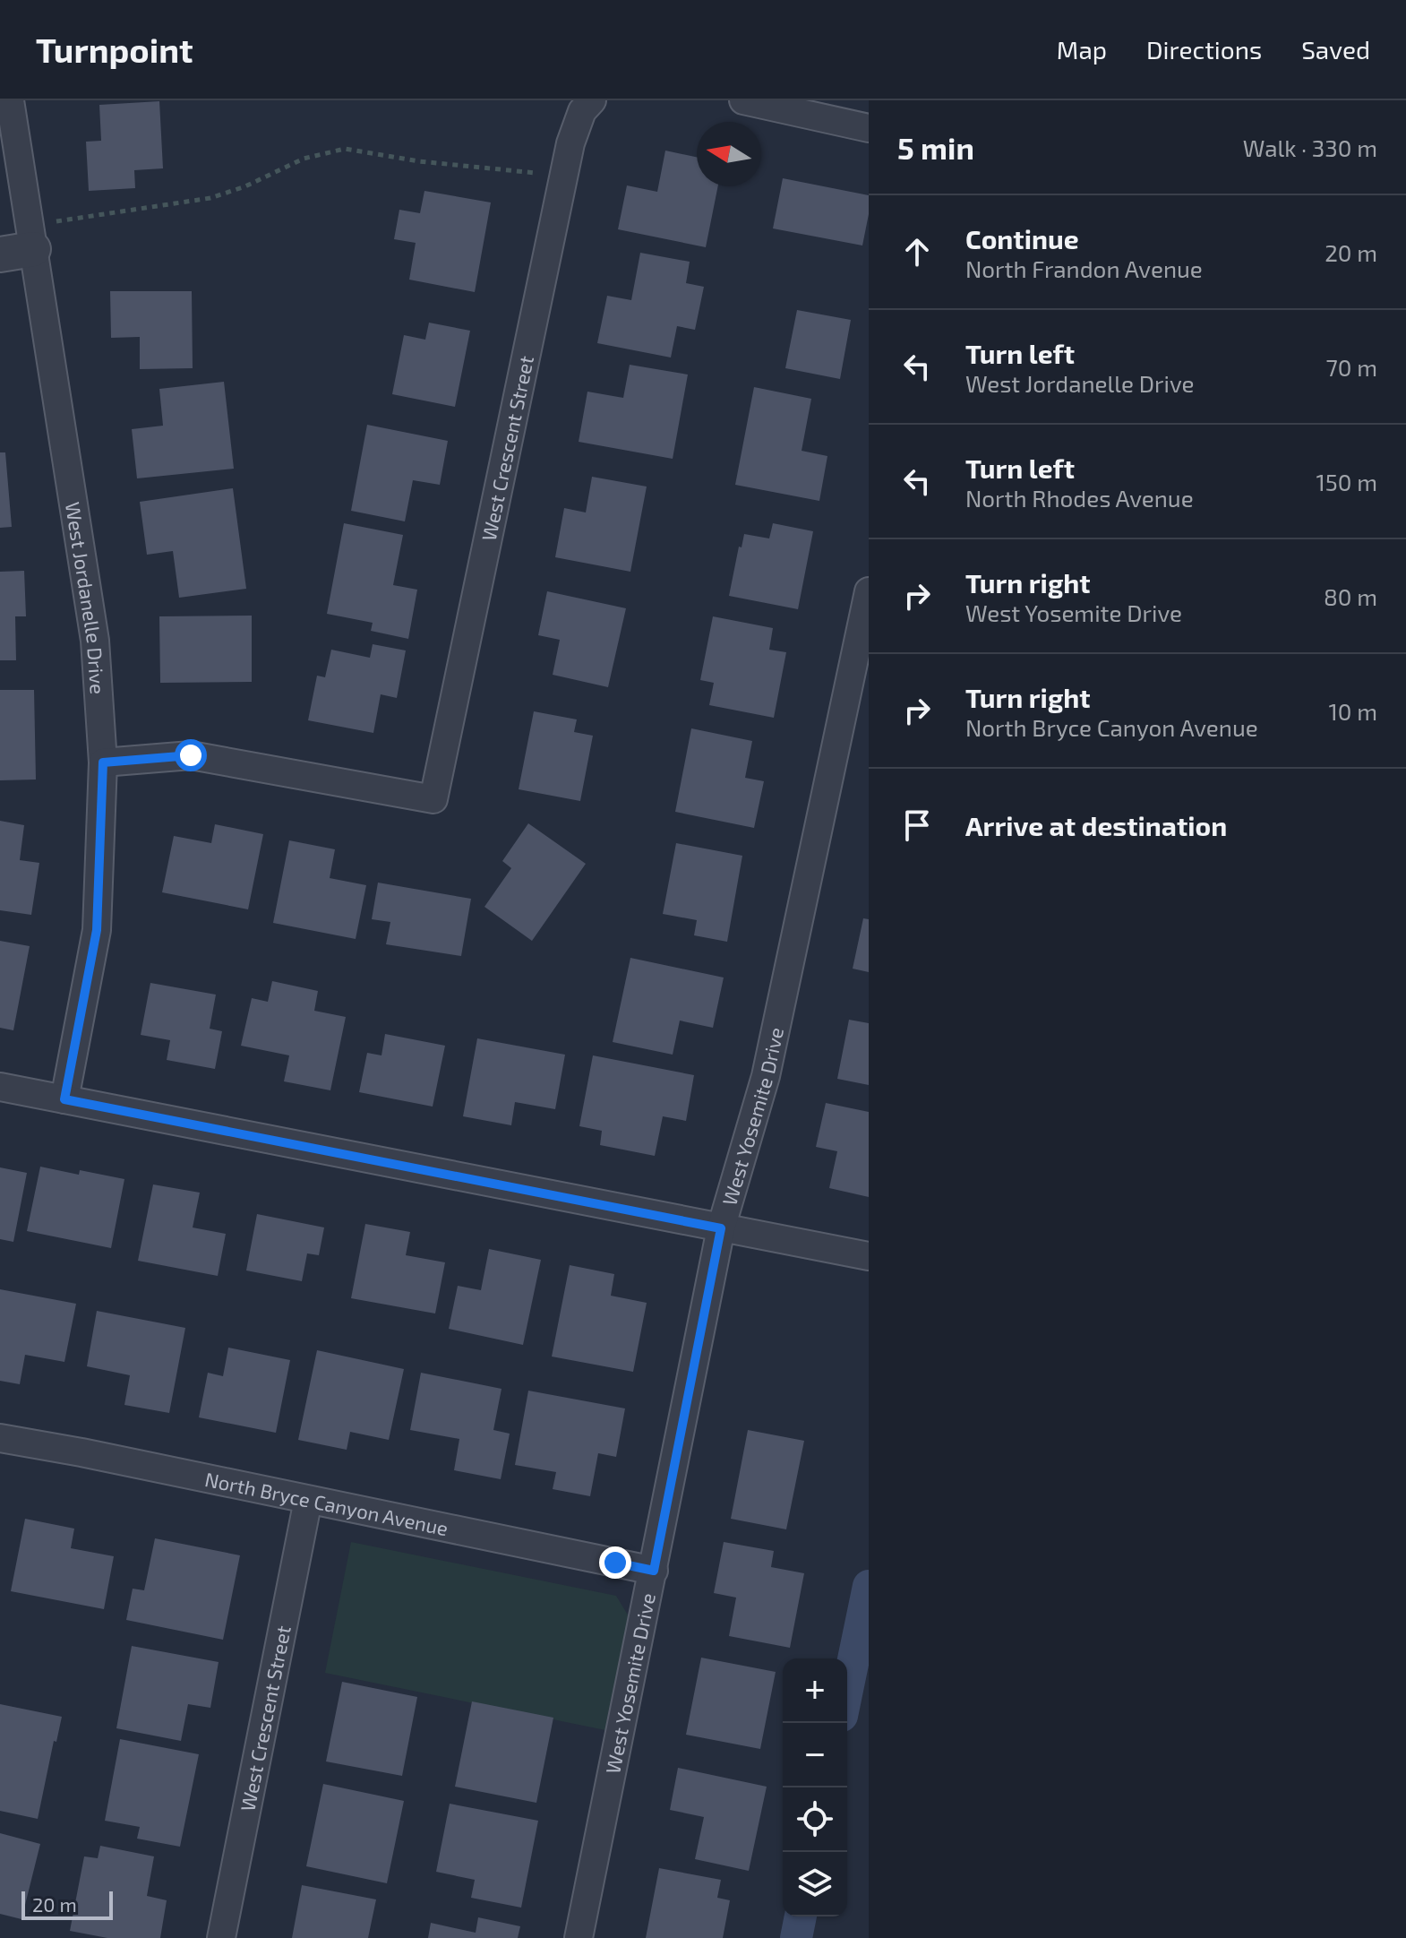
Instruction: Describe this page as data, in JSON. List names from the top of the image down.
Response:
{
  "streets": {
    "street": [
      "West Crescent Street",
      "West Jordanelle Drive",
      "West Yosemite Drive",
      "North Bryce Canyon Avenue"
    ]
  },
  "crossings": [
    ["West Crescent Street", "West Jordanelle Drive"],
    ["West Crescent Street", "North Bryce Canyon Avenue"],
    ["West Yosemite Drive", "North Bryce Canyon Avenue"]
  ],
  "scale_bar": "20 m",
  "north": "left",
  "page": {
    "header": "Turnpoint",
    "nav": ["Map", "Directions", "Saved"],
    "heading": ["5 min", "Walk · 330 m"],
    "list": [
      ["Continue", "North Frandon Avenue", "20 m"],
      ["Turn left", "West Jordanelle Drive", "70 m"],
      ["Turn left", "North Rhodes Avenue", "150 m"],
      ["Turn right", "West Yosemite Drive", "80 m"],
      ["Turn right", "North Bryce Canyon Avenue", "10 m"],
      "Arrive at destination"
    ],
    "map_buttons": ["+", "−"],
    "scale": "20 m"
  }
}
